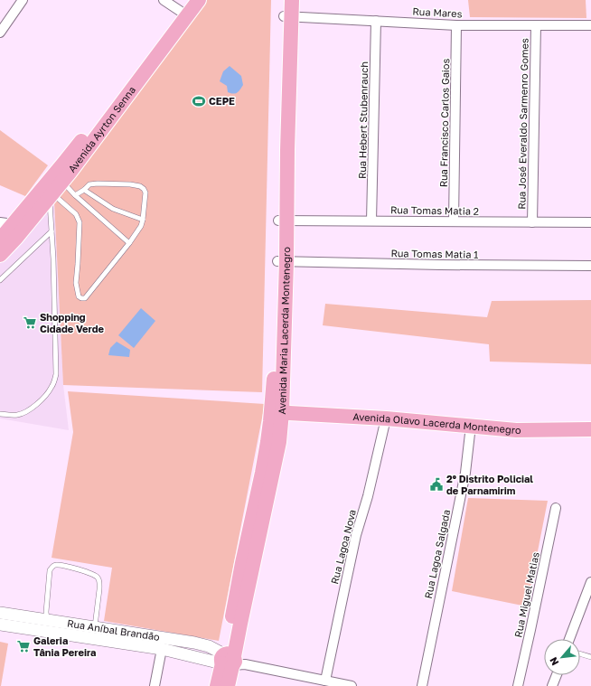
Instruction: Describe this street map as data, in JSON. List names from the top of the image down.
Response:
{
  "streets": {
    "main road": ["Avenida Ayrton Senna", "Avenida Maria Lacerda Montenegro", "Avenida Olavo Lacerda Montenegro"],
    "street": [
      "Rua Mares",
      "Rua Hebert Stubenrauch",
      "Rua Francisco Carlos Gaios",
      "Rua José Everaldo Sarmenro Gomes",
      "Rua Tomas Matia 2",
      "Rua Tomas Matia 1",
      "Rua Lagoa Nova",
      "Rua Lagoa Salgada",
      "Rua Miguel Matias",
      "Rua Aníbal Brandão"
    ]
  },
  "crossings": [
    ["Rua Mares", "Rua Hebert Stubenrauch"],
    ["Rua Mares", "Rua Francisco Carlos Gaios"],
    ["Rua Mares", "Rua José Everaldo Sarmenro Gomes"],
    ["Rua Mares", "Avenida Maria Lacerda Montenegro"],
    ["Rua Hebert Stubenrauch", "Rua Tomas Matia 2"],
    ["Rua Francisco Carlos Gaios", "Rua Tomas Matia 2"],
    ["Rua José Everaldo Sarmenro Gomes", "Rua Tomas Matia 2"],
    ["Rua Tomas Matia 2", "Avenida Maria Lacerda Montenegro"],
    ["Rua Tomas Matia 1", "Avenida Maria Lacerda Montenegro"],
    ["Avenida Maria Lacerda Montenegro", "Avenida Olavo Lacerda Montenegro"],
    ["Avenida Maria Lacerda Montenegro", "Rua Aníbal Brandão"],
    ["Avenida Olavo Lacerda Montenegro", "Rua Lagoa Nova"],
    ["Avenida Olavo Lacerda Montenegro", "Rua Lagoa Salgada"],
    ["Rua Lagoa Nova", "Rua Aníbal Brandão"]
  ],
  "places": {
    "sports": ["CEPE"],
    "supermarket": ["Shopping Cidade Verde", "Galeria Tânia Pereira"],
    "public building": ["2º Distrito Policial de Parnamirim"]
  },
  "north": "bottom left"
}
